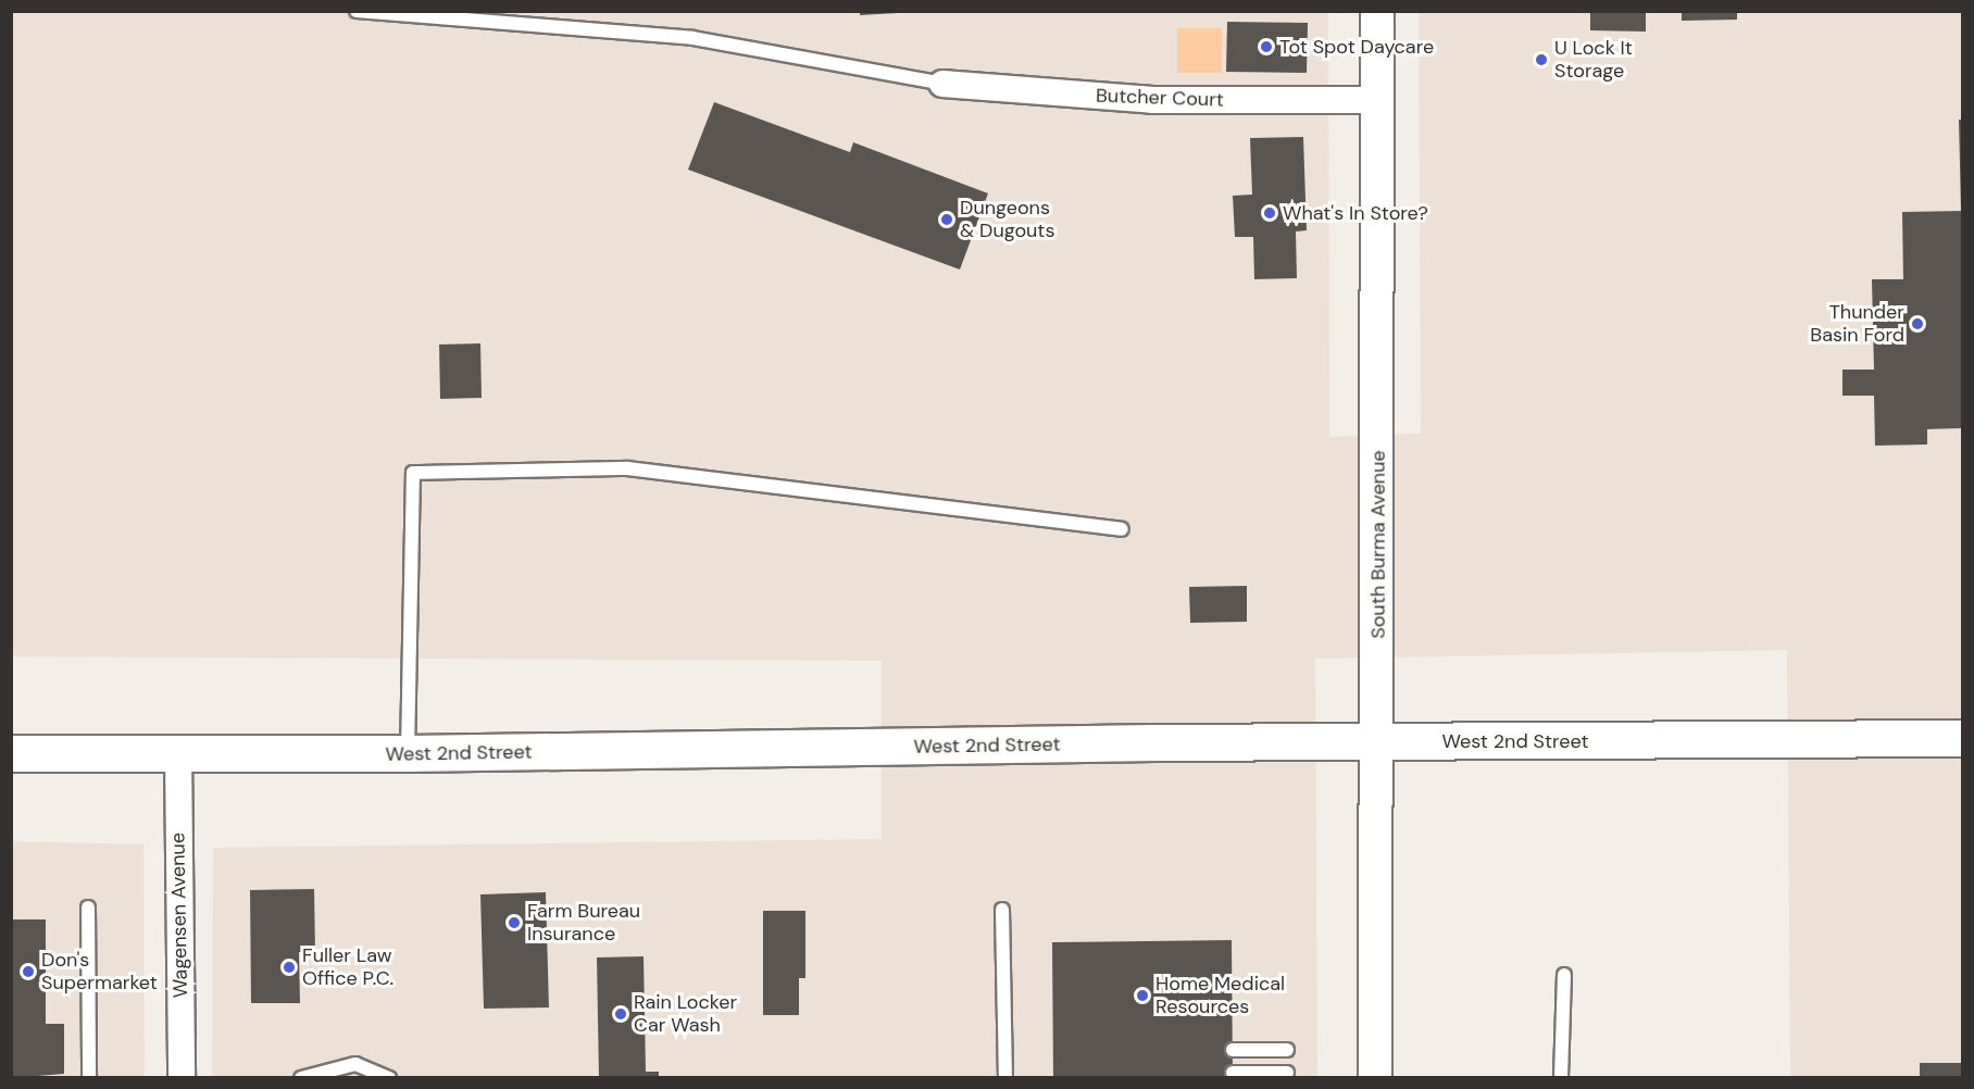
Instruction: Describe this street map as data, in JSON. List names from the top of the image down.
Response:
{
  "streets": {
    "main road": ["West 2nd Street"],
    "street": ["Butcher Court", "South Burma Avenue", "Wagensen Avenue"]
  },
  "crossings": [
    ["Butcher Court", "South Burma Avenue"],
    ["South Burma Avenue", "West 2nd Street"],
    ["West 2nd Street", "Wagensen Avenue"]
  ],
  "places": [
    "Tot Spot Daycare",
    "U Lock It Storage",
    "What's In Store?",
    "Dungeons & Dugouts",
    "Thunder Basin Ford",
    "Farm Bureau Insurance",
    "Fuller Law Office P.C.",
    "Don's Supermarket",
    "Home Medical Resources",
    "Rain Locker Car Wash"
  ]
}
